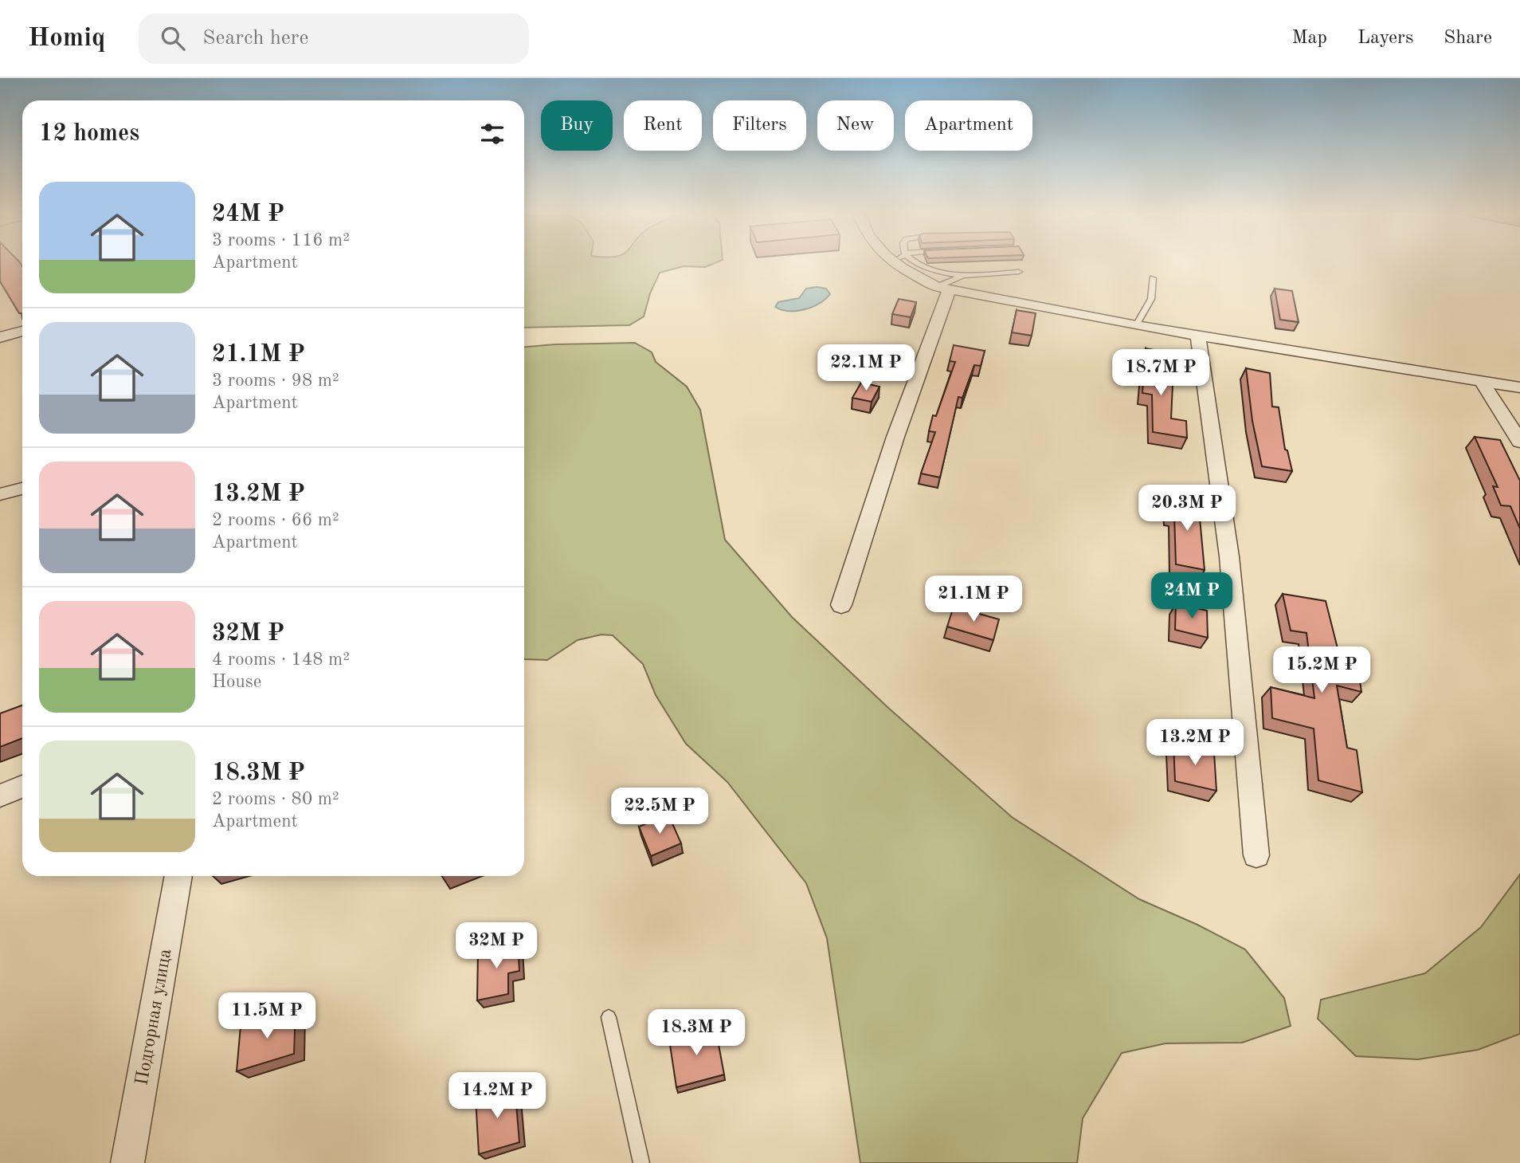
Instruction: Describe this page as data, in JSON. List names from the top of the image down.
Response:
{
  "streets": {
    "street": ["Подгорная улица"]
  },
  "page": {
    "header": "Homiq",
    "search": "Search here",
    "nav": ["Map", "Layers", "Share"],
    "chip": [
      "Buy",
      "Rent",
      "Filters",
      "New",
      "Apartment"
    ],
    "heading": "12 homes",
    "list": [
      {
        "name": "24M ₽",
        "note": "3 rooms · 116 m² · Apartment"
      },
      {
        "name": "21.1M ₽",
        "note": "3 rooms · 98 m² · Apartment"
      },
      {
        "name": "13.2M ₽",
        "note": "2 rooms · 66 m² · Apartment"
      },
      {
        "name": "32M ₽",
        "note": "4 rooms · 148 m² · House"
      },
      {
        "name": "18.3M ₽",
        "note": "2 rooms · 80 m² · Apartment"
      }
    ],
    "price": [
      "22.1M ₽",
      "18.7M ₽",
      "20.3M ₽",
      "24M ₽",
      "21.1M ₽",
      "15.2M ₽",
      "13.2M ₽",
      "22.5M ₽",
      "32M ₽",
      "11.5M ₽",
      "18.3M ₽",
      "14.2M ₽"
    ]
  }
}
